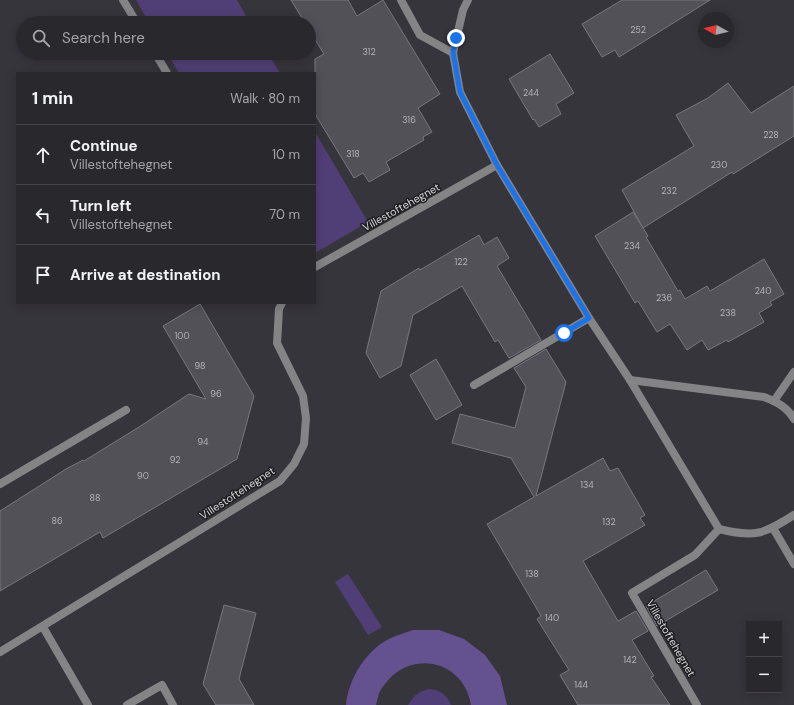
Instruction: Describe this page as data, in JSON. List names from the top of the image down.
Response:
{
  "streets": {
    "street": ["Villestoftehegnet"]
  },
  "house_numbers": [
    "252",
    "312",
    "244",
    "316",
    "228",
    "318",
    "230",
    "232",
    "234",
    "122",
    "240",
    "236",
    "238",
    "100",
    "98",
    "96",
    "94",
    "92",
    "90",
    "134",
    "88",
    "86",
    "132",
    "138",
    "140",
    "142",
    "144"
  ],
  "north": "left",
  "page": {
    "search": "Search here",
    "heading": ["1 min", "Walk · 80 m"],
    "list": [
      ["Continue", "Villestoftehegnet", "10 m"],
      ["Turn left", "Villestoftehegnet", "70 m"],
      "Arrive at destination"
    ],
    "map_buttons": ["+", "−"]
  }
}
